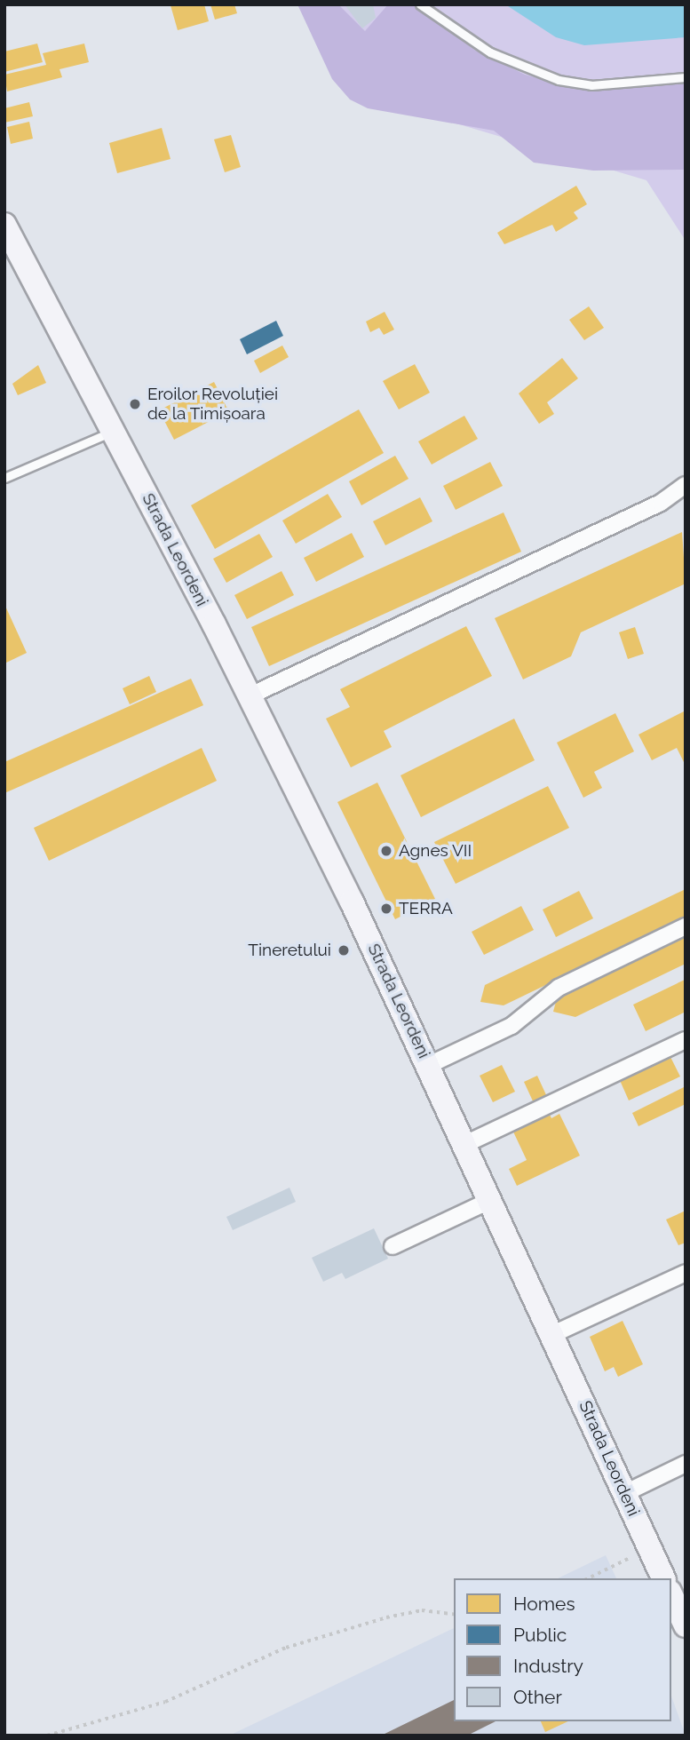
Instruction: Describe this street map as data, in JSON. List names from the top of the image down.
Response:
{
  "streets": {
    "main road": ["Strada Leordeni"]
  },
  "places": [
    "Eroilor Revoluției de la Timișoara",
    "Agnes VII",
    "TERRA",
    "Tineretului"
  ],
  "legend": [
    "Homes",
    "Public",
    "Industry",
    "Other"
  ]
}
